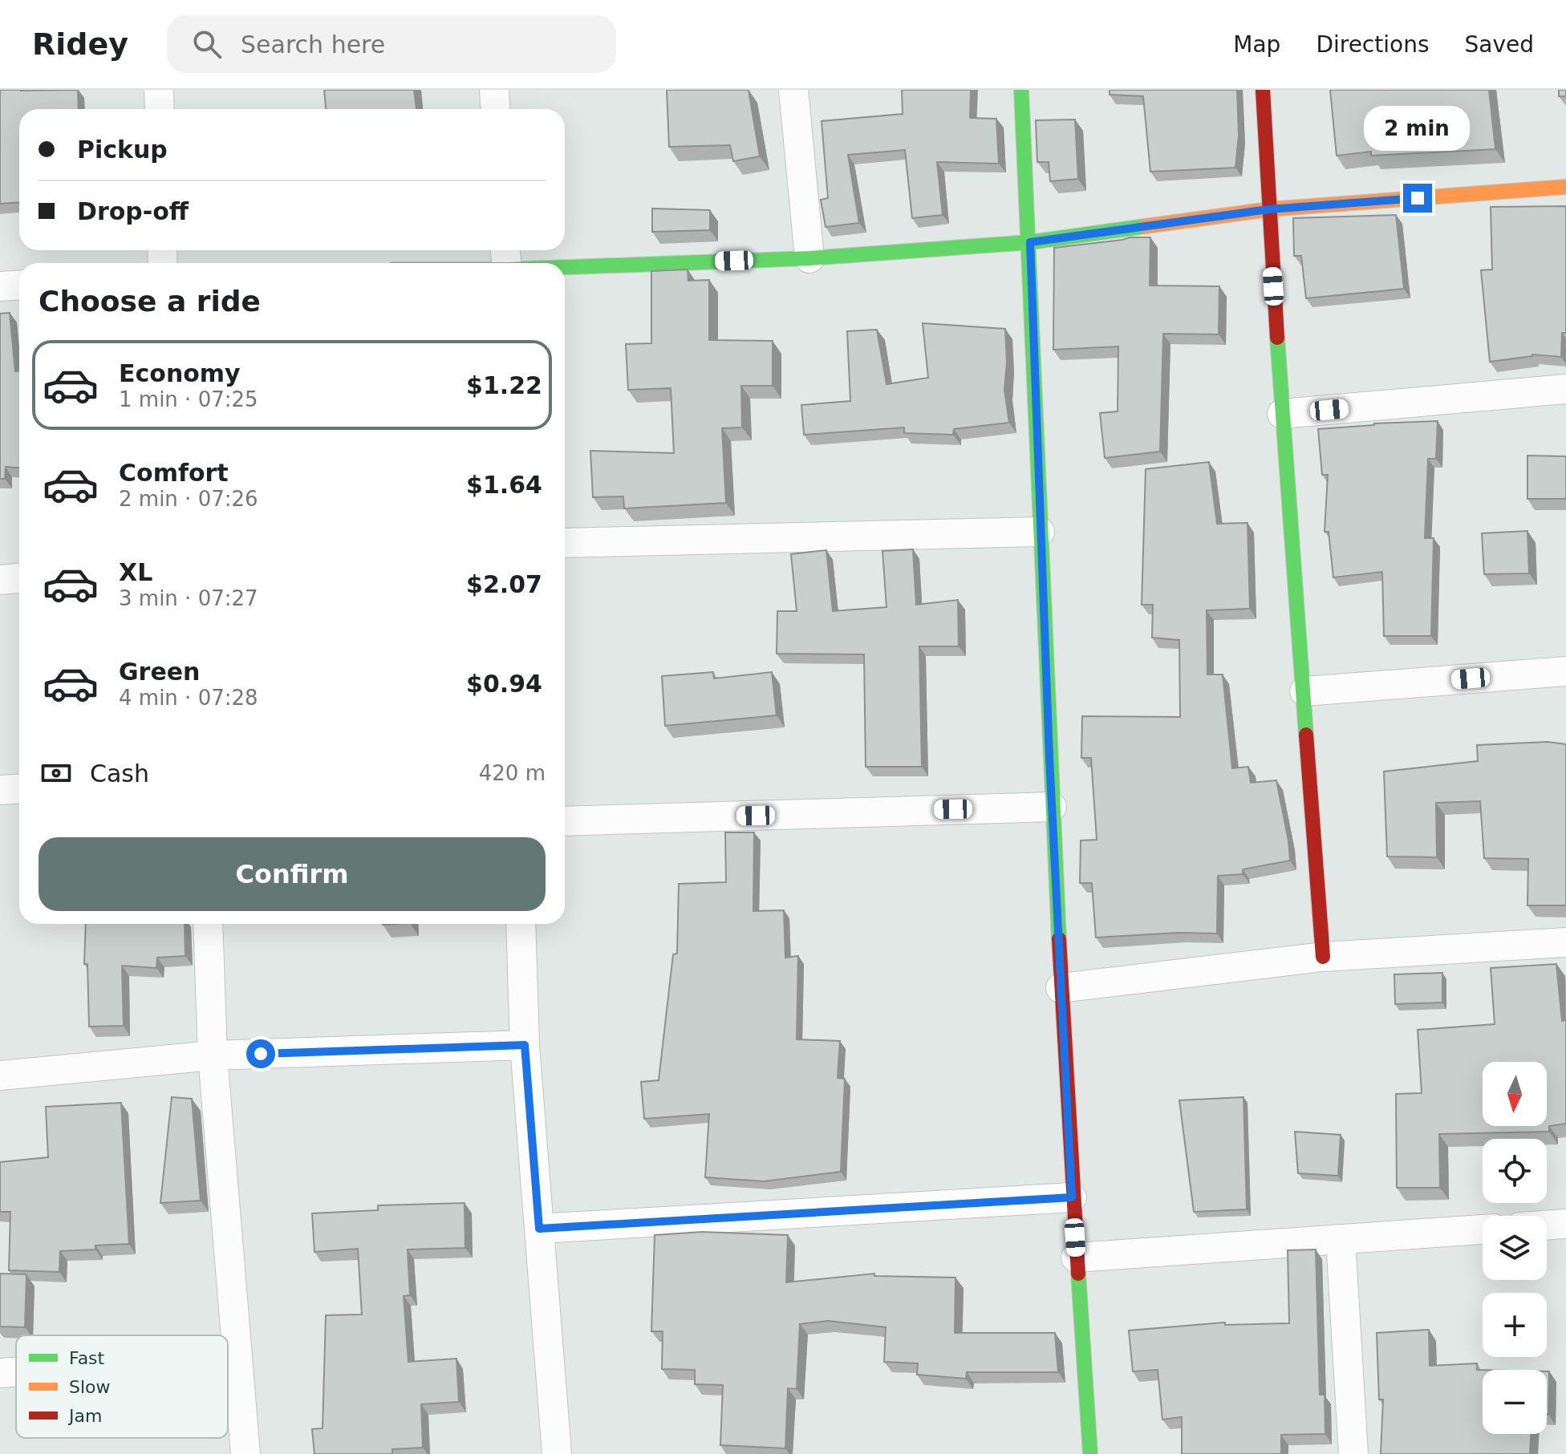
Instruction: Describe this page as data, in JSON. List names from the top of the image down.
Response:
{
  "legend": ["Fast", "Slow", "Jam"],
  "north": "bottom",
  "page": {
    "header": "Ridey",
    "search": "Search here",
    "nav": ["Map", "Directions", "Saved"],
    "bubble": "2 min",
    "banner": ["Pickup", "Drop-off"],
    "heading": "Choose a ride",
    "list": [
      {
        "name": "Economy",
        "note": "1 min · 07:25",
        "value": "$1.22"
      },
      {
        "name": "Comfort",
        "note": "2 min · 07:26",
        "value": "$1.64"
      },
      {
        "name": "XL",
        "note": "3 min · 07:27",
        "value": "$2.07"
      },
      {
        "name": "Green",
        "note": "4 min · 07:28",
        "value": "$0.94"
      }
    ],
    "pay": ["Cash", "420 m"],
    "buttons": "Confirm",
    "map_buttons": ["+", "−"]
  }
}
